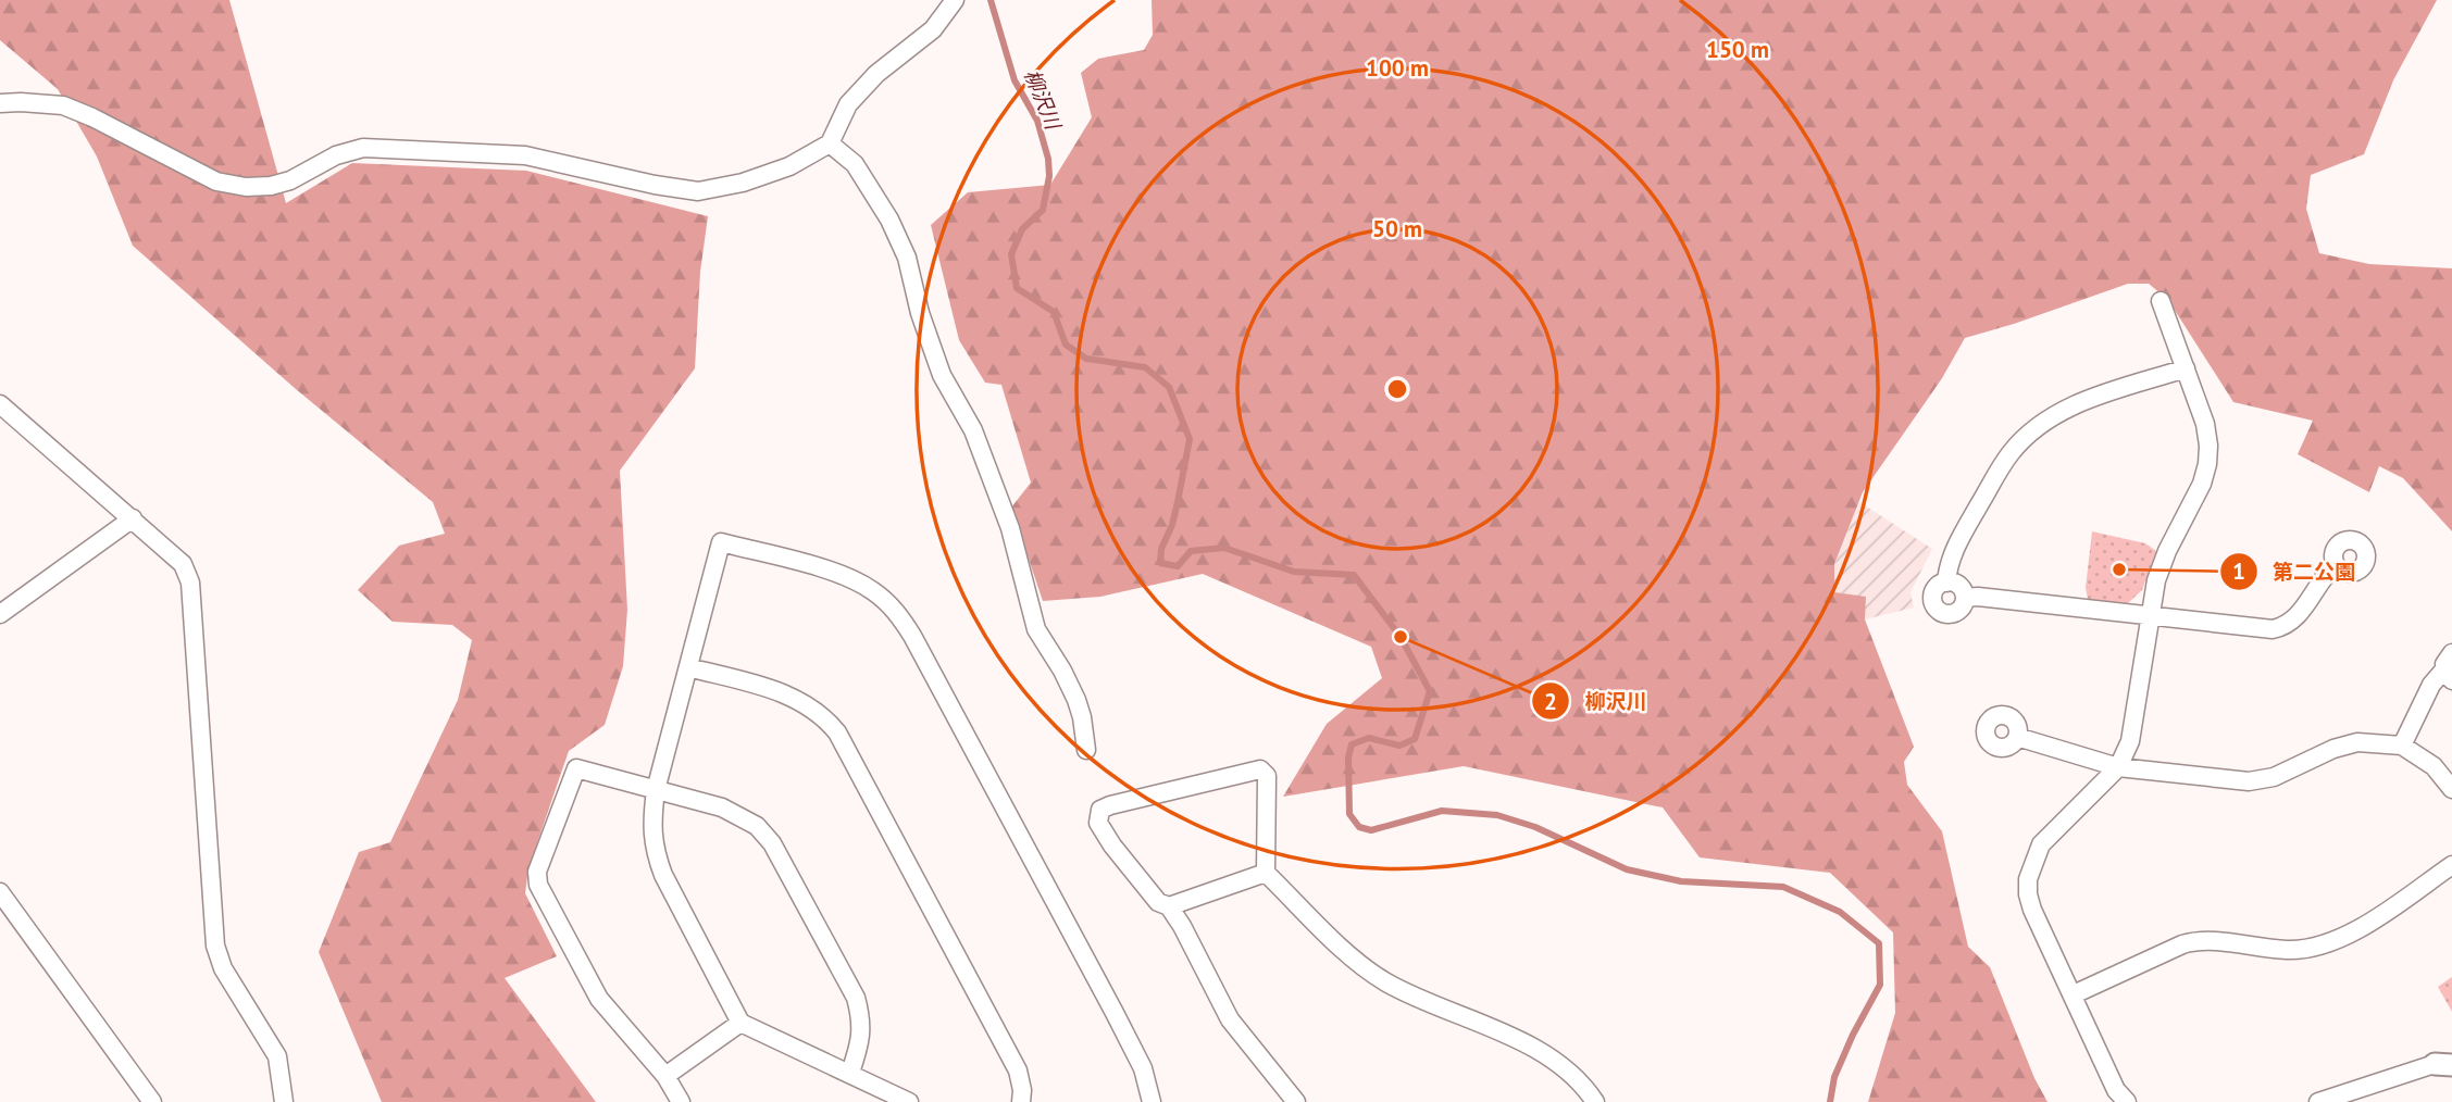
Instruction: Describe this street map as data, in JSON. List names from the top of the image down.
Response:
{
  "water": ["柳沢川"],
  "places": ["第二公園", "柳沢川"],
  "rings": ["150 m", "100 m", "50 m"]
}
